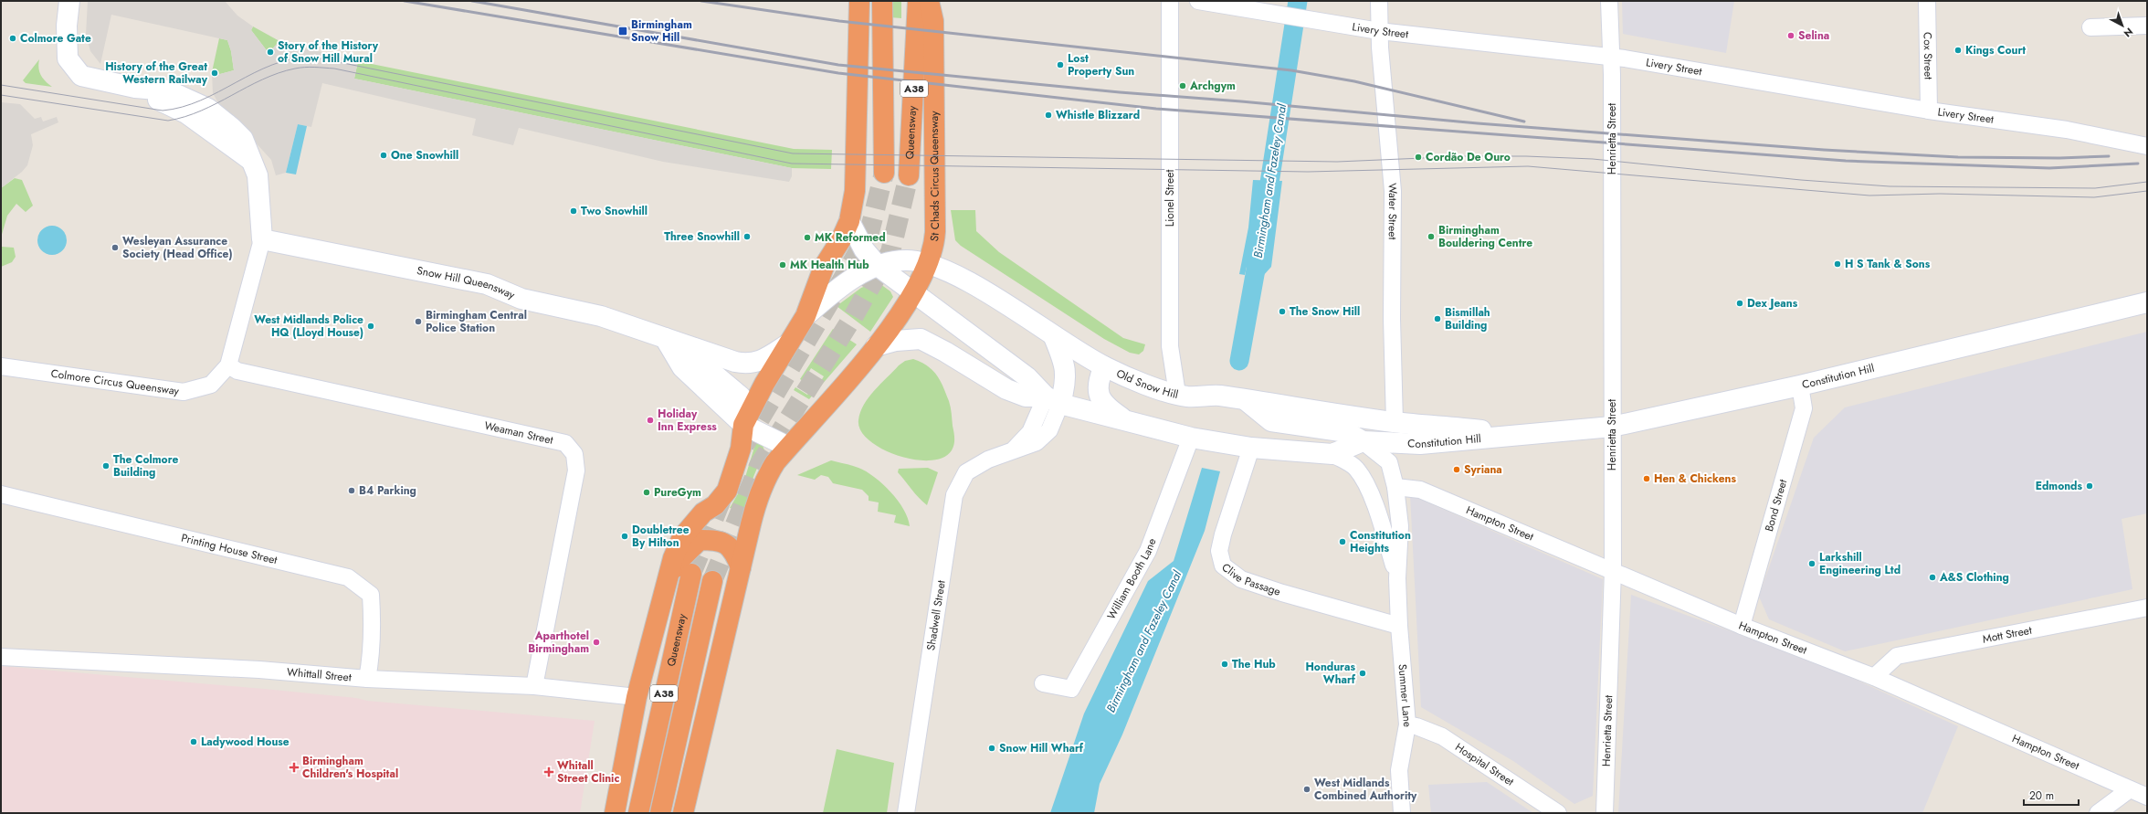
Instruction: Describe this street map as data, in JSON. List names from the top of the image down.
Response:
{
  "streets": {
    "highway": ["A38", "Queensway", "St Chads Circus Queensway"],
    "main road": [
      "Snow Hill Queensway",
      "Constitution Hill",
      "Colmore Circus Queensway",
      "Old Snow Hill"
    ],
    "street": [
      "Livery Street",
      "Cox Street",
      "Henrietta Street",
      "Lionel Street",
      "Water Street",
      "Weaman Street",
      "Bond Street",
      "Hampton Street",
      "Printing House Street",
      "Clive Passage",
      "William Booth Lane",
      "Shadwell Street",
      "Mott Street",
      "Whittall Street",
      "Summer Lane",
      "Hospital Street"
    ]
  },
  "crossings": [
    ["Livery Street", "Cox Street"],
    ["Livery Street", "Henrietta Street"],
    ["Livery Street", "Water Street"],
    ["Henrietta Street", "Constitution Hill"],
    ["Henrietta Street", "Hampton Street"],
    ["St Chads Circus Queensway", "Old Snow Hill"],
    ["Lionel Street", "Old Snow Hill"],
    ["Water Street", "Constitution Hill"],
    ["Water Street", "Old Snow Hill"],
    ["Snow Hill Queensway", "Colmore Circus Queensway"],
    ["Constitution Hill", "Old Snow Hill"],
    ["Constitution Hill", "Bond Street"],
    ["Constitution Hill", "Clive Passage"],
    ["Constitution Hill", "William Booth Lane"],
    ["Constitution Hill", "Summer Lane"],
    ["Colmore Circus Queensway", "Weaman Street"],
    ["Weaman Street", "Whittall Street"],
    ["Bond Street", "Hampton Street"],
    ["Hampton Street", "Mott Street"],
    ["Hampton Street", "Summer Lane"],
    ["Printing House Street", "Whittall Street"],
    ["Clive Passage", "Summer Lane"],
    ["Summer Lane", "Hospital Street"]
  ],
  "water": ["Birmingham and Fazeley Canal"],
  "places": {
    "transit": ["Birmingham Snow Hill"],
    "other": [
      "Selina",
      "Colmore Gate",
      "Kings Court",
      "Story of the History of Snow Hill Mural",
      "Lost Property Sun",
      "History of the Great Western Railway",
      "Archgym",
      "Whistle Blizzard",
      "One Snowhill",
      "Cordão De Ouro",
      "Two Snowhill",
      "Three Snowhill",
      "Birmingham Bouldering Centre",
      "MK Reformed",
      "Wesleyan Assurance Society (Head Office)",
      "H S Tank & Sons",
      "MK Health Hub",
      "Dex Jeans",
      "The Snow Hill",
      "Bismillah Building",
      "Birmingham Central Police Station",
      "West Midlands Police HQ (Lloyd House)",
      "Holiday Inn Express",
      "The Colmore Building",
      "Syriana",
      "Hen & Chickens",
      "Edmonds",
      "B4 Parking",
      "PureGym",
      "Doubletree By Hilton",
      "Constitution Heights",
      "Larkshill Engineering Ltd",
      "A&S Clothing",
      "Aparthotel Birmingham",
      "The Hub",
      "Honduras Wharf",
      "Ladywood House",
      "Snow Hill Wharf",
      "West Midlands Combined Authority"
    ],
    "health": ["Birmingham Children's Hospital", "Whitall Street Clinic"]
  },
  "scale_bar": "20 m",
  "north": "bottom right"
}
